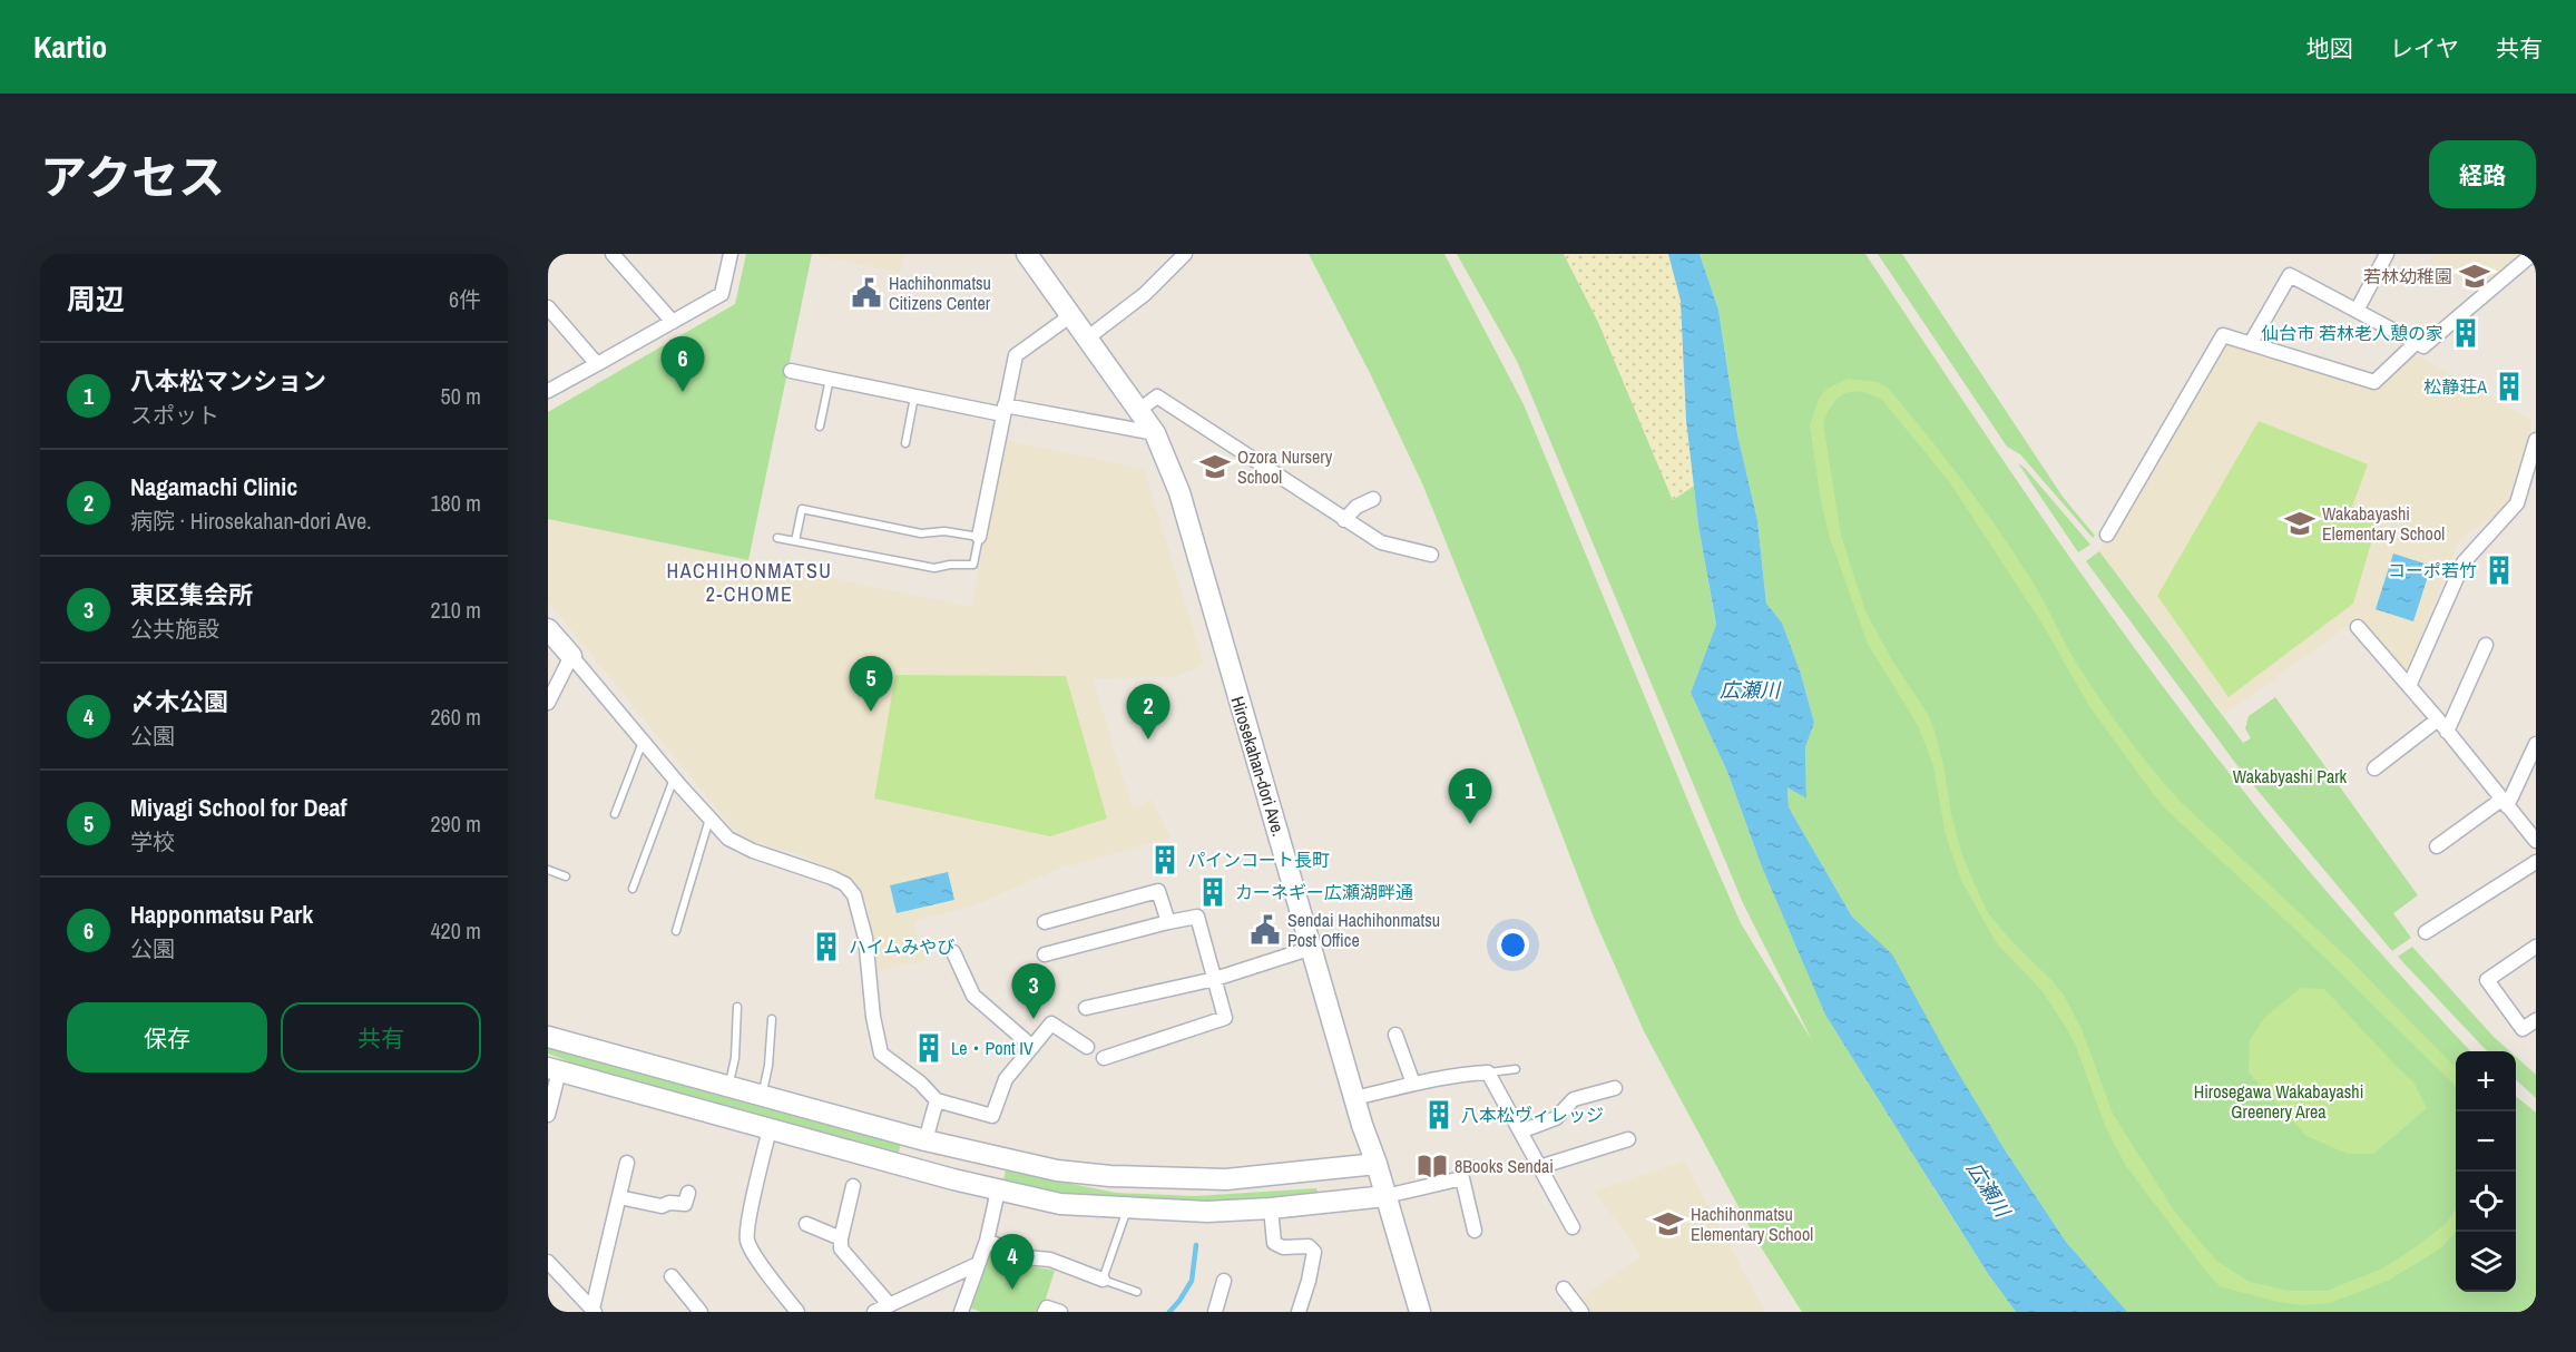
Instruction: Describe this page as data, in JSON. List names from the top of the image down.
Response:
{
  "streets": {
    "street": ["Hirosekahan-dori Ave."]
  },
  "districts": ["HACHIHONMATSU 2-CHOME"],
  "water": ["広瀬川"],
  "parks": ["Wakabyashi Park", "Hirosegawa Wakabayashi Greenery Area"],
  "places": {
    "school or university": [
      "若林幼稚園",
      "Ozora Nursery School",
      "Wakabayashi Elementary School",
      "Hachihonmatsu Elementary School"
    ],
    "public building": ["Hachihonmatsu Citizens Center", "Sendai Hachihonmatsu Post Office"],
    "building": [
      "仙台市 若林老人憩の家",
      "松静荘A",
      "コーポ若竹",
      "パインコート長町",
      "カーネギー広瀬湖畔通",
      "ハイムみやび",
      "Le・Pont IV",
      "八本松ヴィレッジ"
    ],
    "library": ["8Books Sendai"]
  },
  "page": {
    "header": "Kartio",
    "nav": ["地図", "レイヤ", "共有"],
    "title": "アクセス",
    "buttons": [
      "経路",
      ["保存", "共有"]
    ],
    "heading": ["周辺", "6件"],
    "pins": [
      "6",
      "5",
      "2",
      "1",
      "3",
      "4"
    ],
    "list": [
      {
        "mark": "1",
        "name": "八本松マンション",
        "note": "スポット",
        "value": "50 m"
      },
      {
        "mark": "2",
        "name": "Nagamachi Clinic",
        "note": "病院 · Hirosekahan-dori Ave.",
        "value": "180 m"
      },
      {
        "mark": "3",
        "name": "東区集会所",
        "note": "公共施設",
        "value": "210 m"
      },
      {
        "mark": "4",
        "name": "〆木公園",
        "note": "公園",
        "value": "260 m"
      },
      {
        "mark": "5",
        "name": "Miyagi School for Deaf",
        "note": "学校",
        "value": "290 m"
      },
      {
        "mark": "6",
        "name": "Happonmatsu Park",
        "note": "公園",
        "value": "420 m"
      }
    ],
    "map_buttons": ["+", "−"]
  }
}
